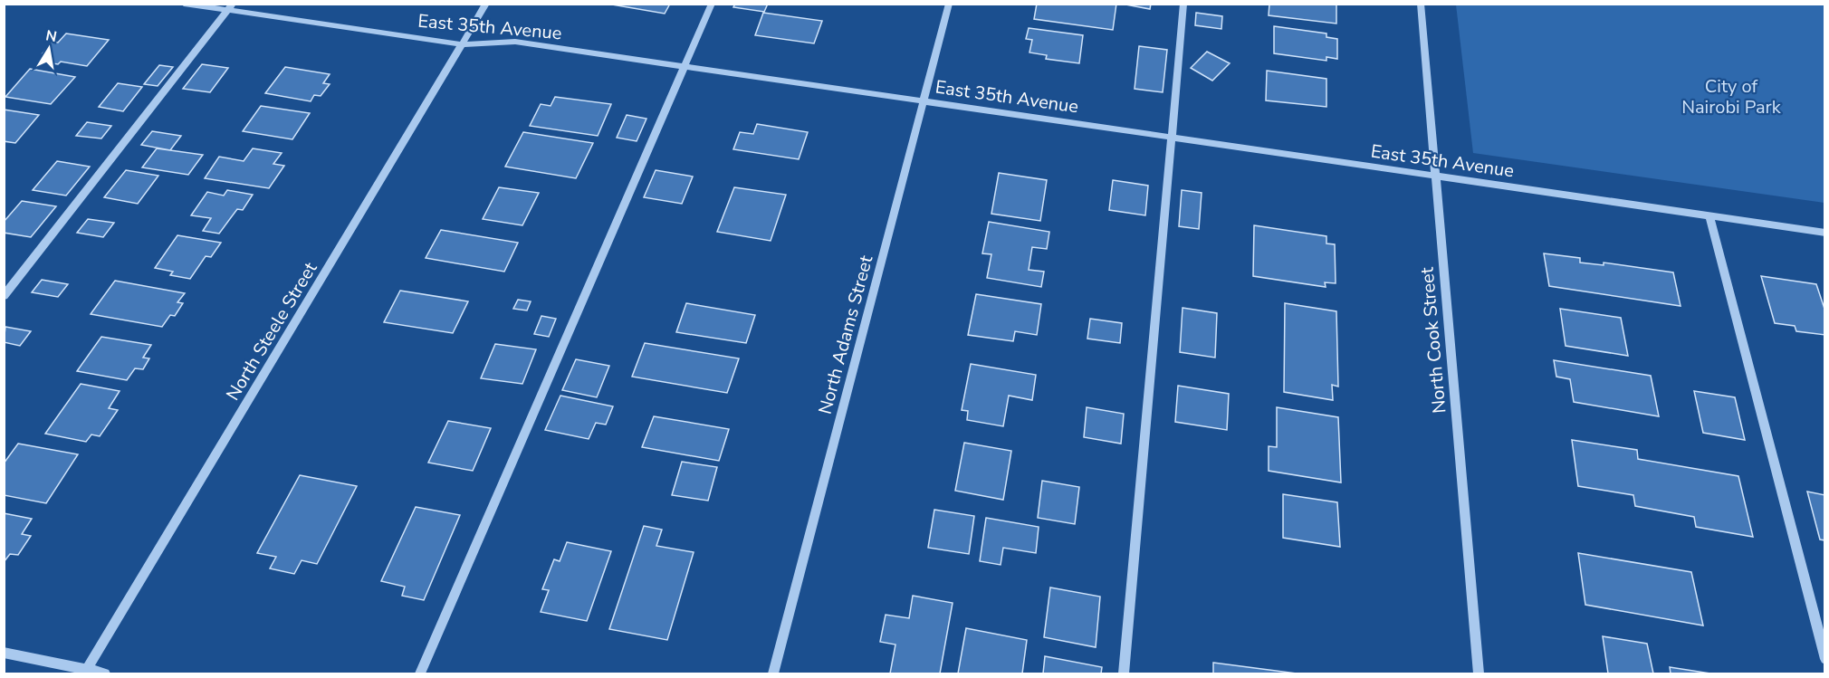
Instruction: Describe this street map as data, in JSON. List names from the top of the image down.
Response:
{
  "streets": {
    "street": [
      "East 35th Avenue",
      "North Steele Street",
      "North Adams Street",
      "North Cook Street"
    ]
  },
  "crossings": [
    ["East 35th Avenue", "North Steele Street"],
    ["East 35th Avenue", "North Adams Street"],
    ["East 35th Avenue", "North Cook Street"]
  ],
  "parks": ["City of Nairobi Park"],
  "north": "top"
}
